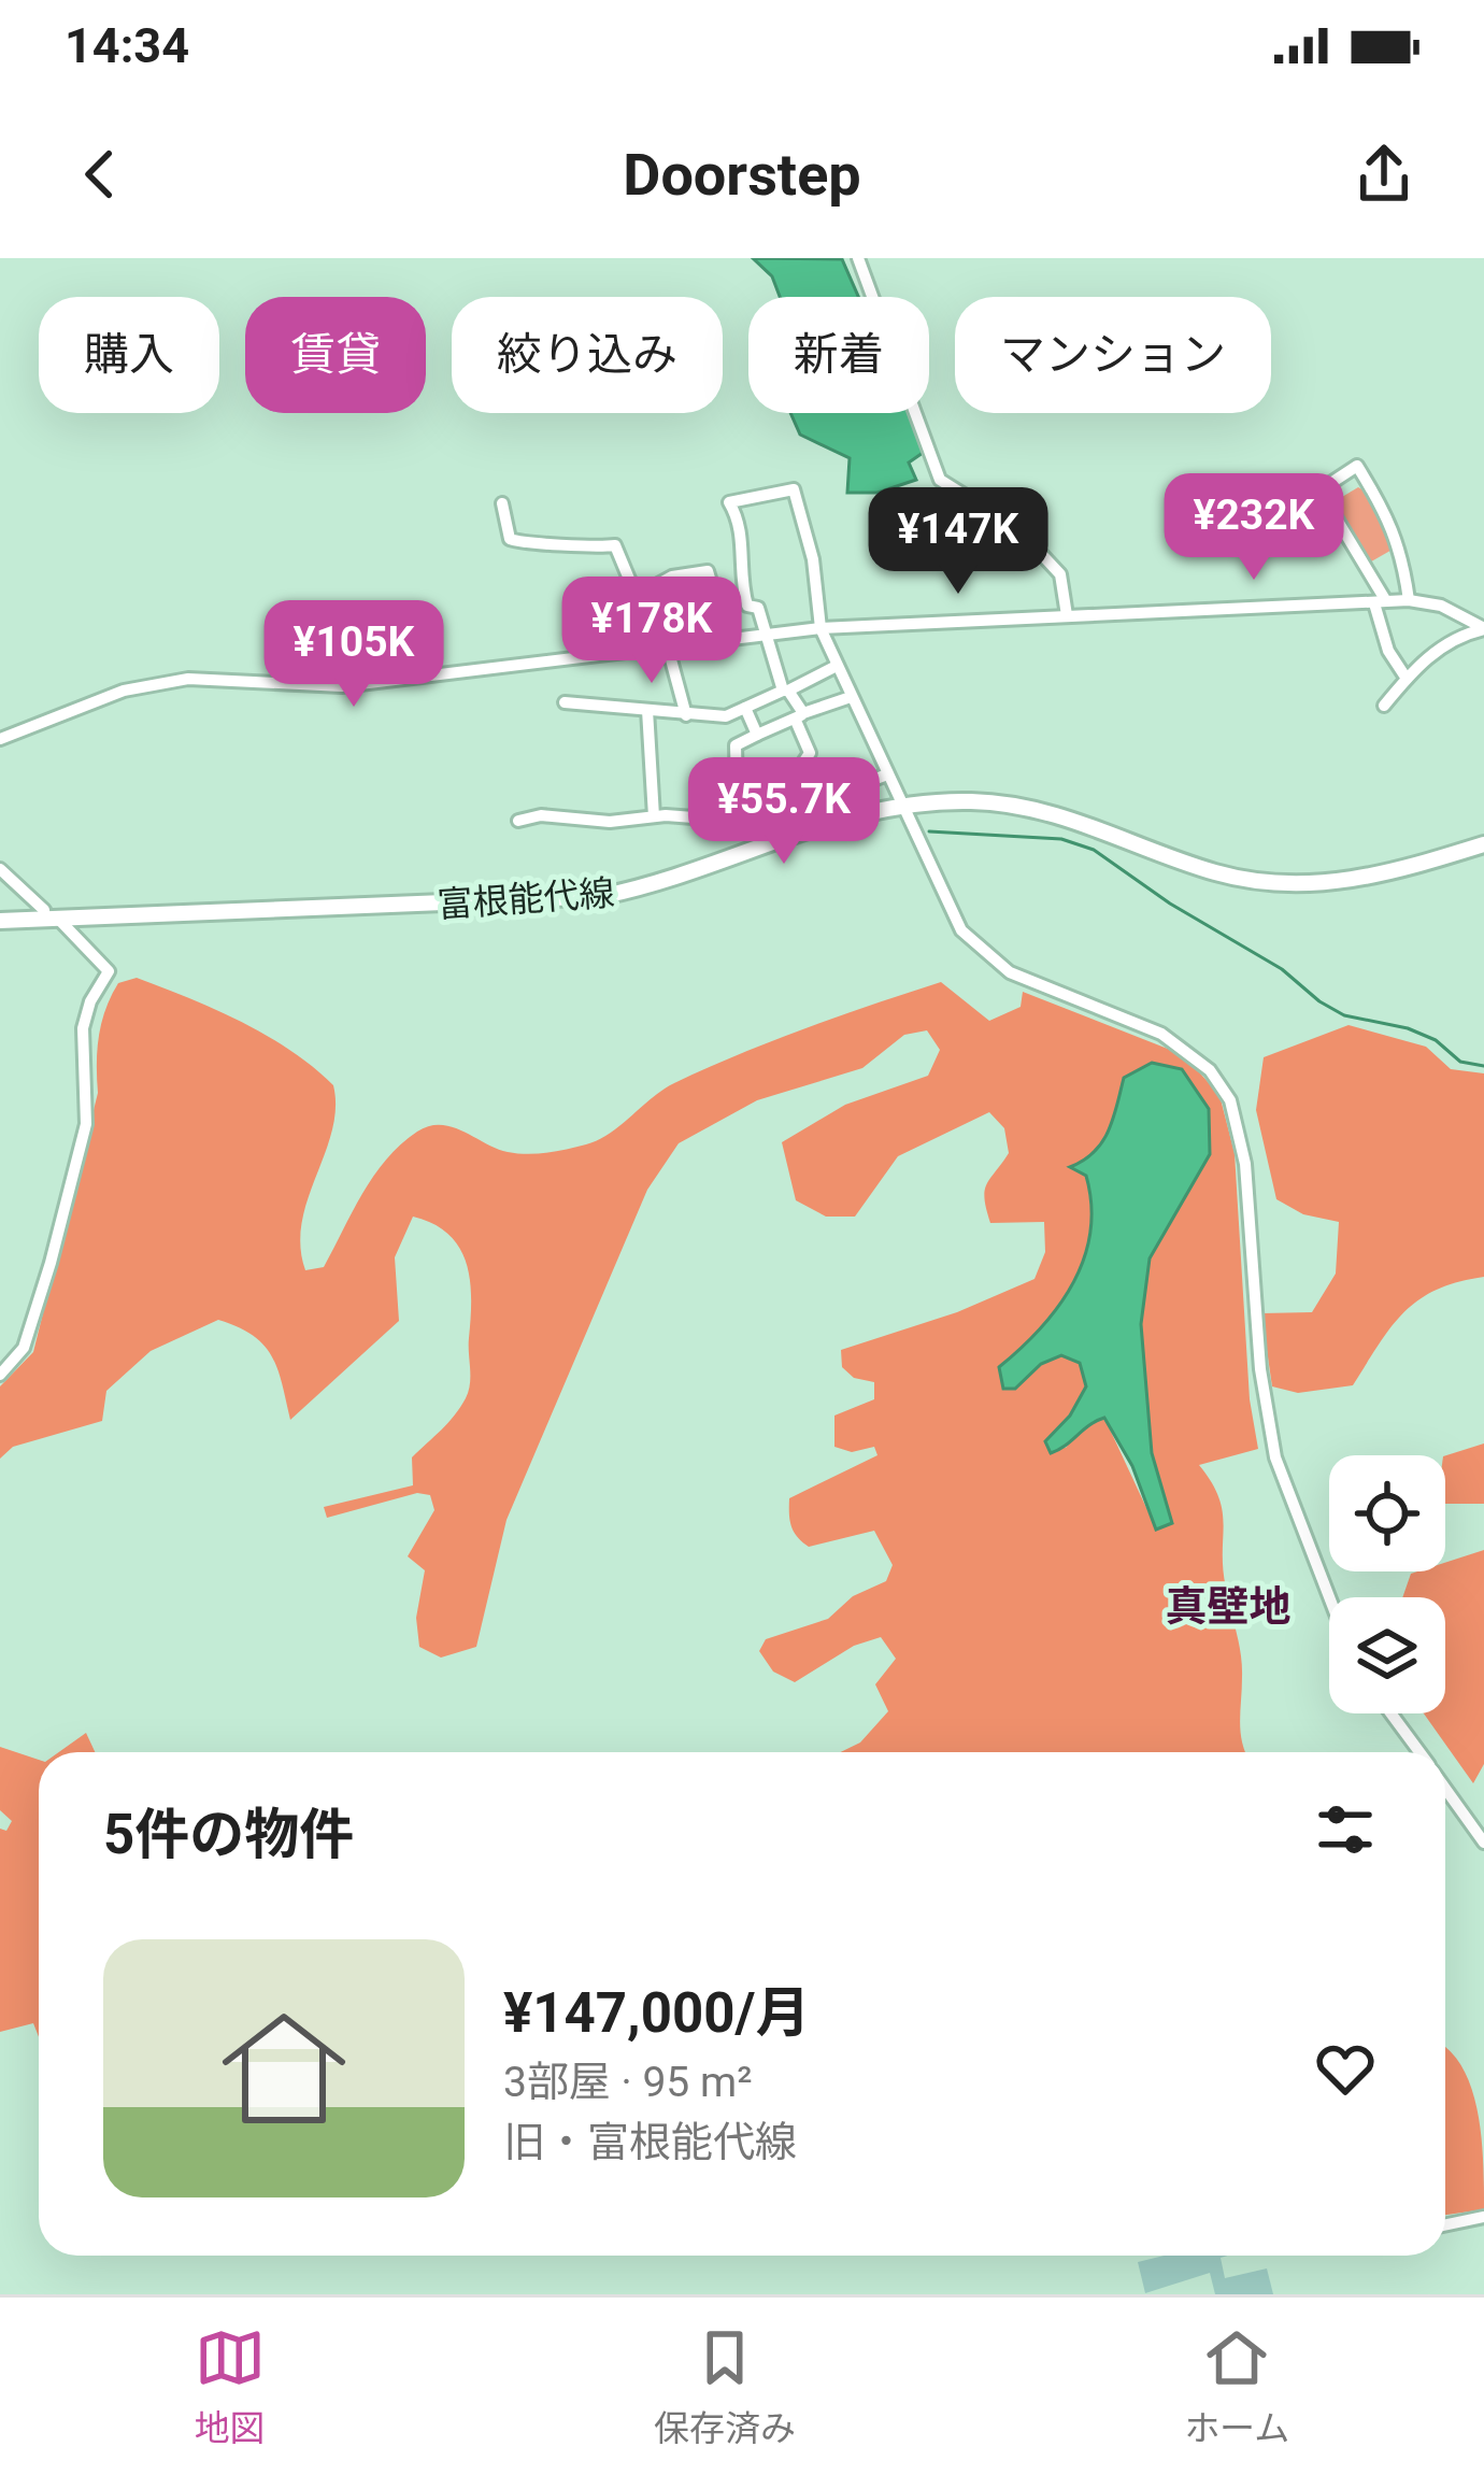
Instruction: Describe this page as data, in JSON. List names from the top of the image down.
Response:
{
  "streets": {
    "main road": ["富根能代線"]
  },
  "districts": ["真壁地"],
  "page": {
    "status": "14:34",
    "header": "Doorstep",
    "chip": [
      "購入",
      "賃貸",
      "絞り込み",
      "新着",
      "マンション"
    ],
    "price": [
      "¥232K",
      "¥147K",
      "¥178K",
      "¥105K",
      "¥55.7K"
    ],
    "heading": "5件の物件",
    "list": [
      {
        "name": "¥147,000/月",
        "note": "3部屋 · 95 m² · 旧・富根能代線"
      }
    ],
    "tabs": ["地図", "保存済み", "ホーム"]
  }
}
